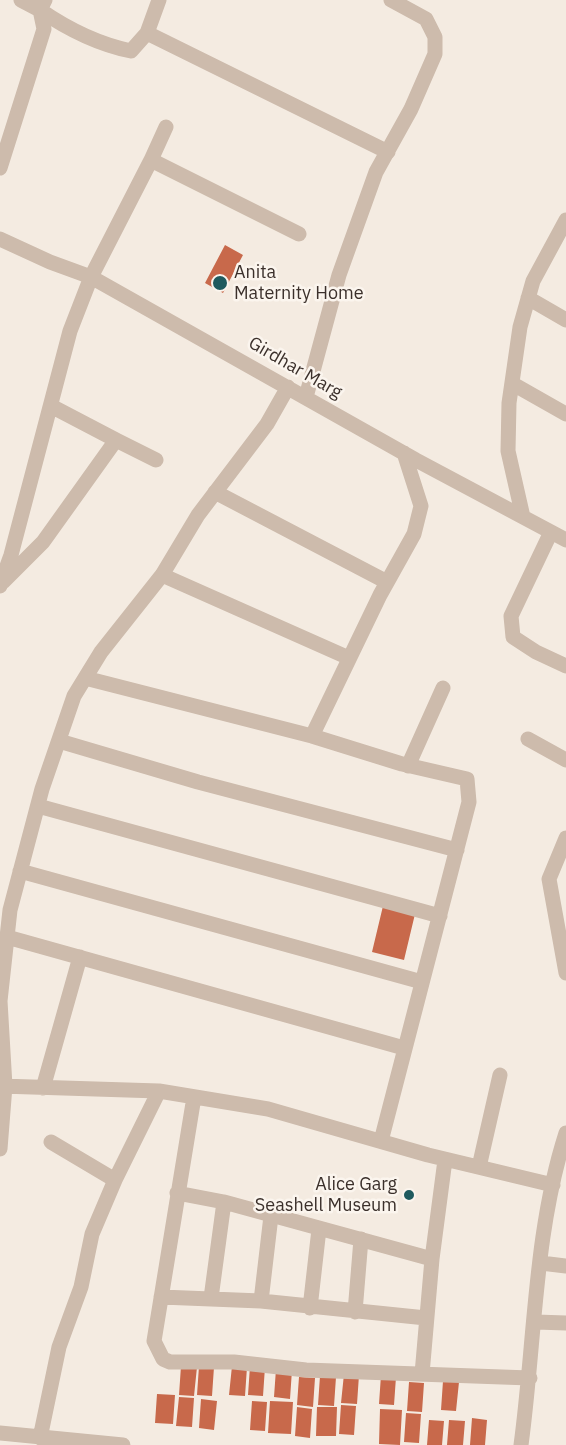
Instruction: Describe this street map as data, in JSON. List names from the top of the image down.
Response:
{
  "streets": {
    "street": ["Girdhar Marg"]
  },
  "places": ["Anita Maternity Home", "Alice Garg Seashell Museum"]
}
